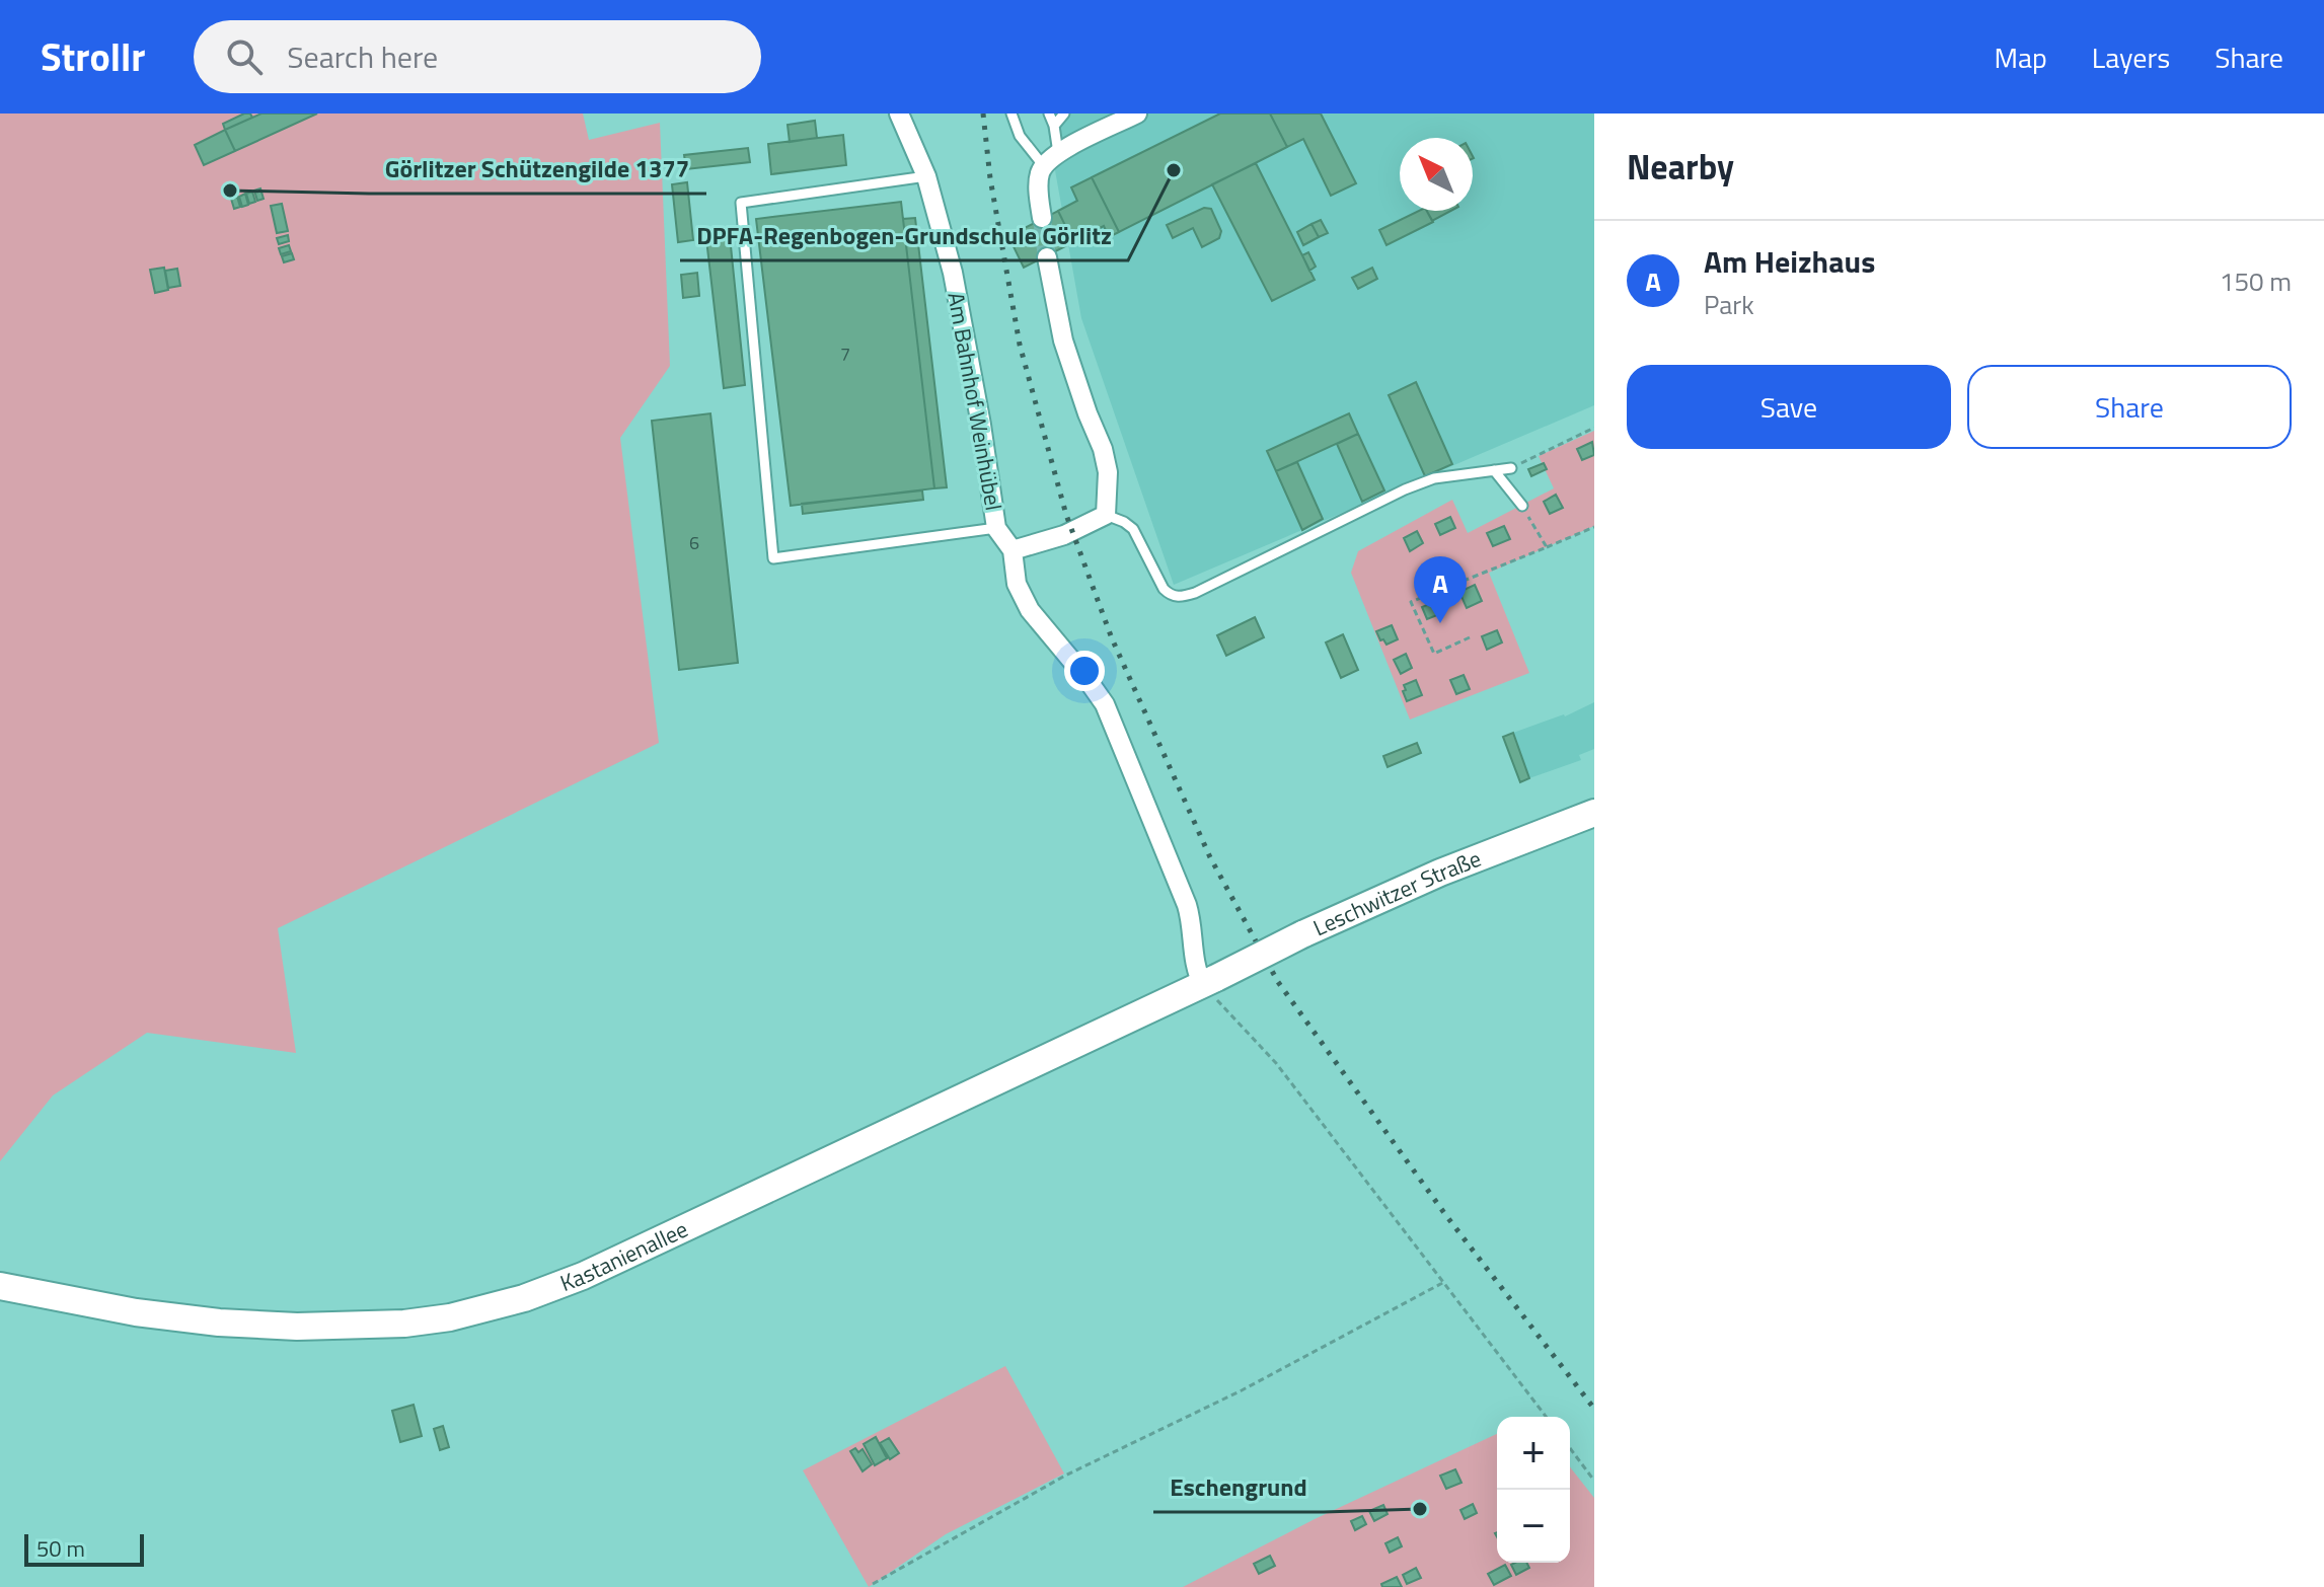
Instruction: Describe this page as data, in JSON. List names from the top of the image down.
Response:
{
  "streets": {
    "street": ["Am Bahnhof Weinhübel", "Leschwitzer Straße", "Kastanienallee"]
  },
  "crossings": [
    ["Am Bahnhof Weinhübel", "Leschwitzer Straße"],
    ["Am Bahnhof Weinhübel", "Kastanienallee"],
    ["Leschwitzer Straße", "Kastanienallee"]
  ],
  "places": ["DPFA-Regenbogen-Grundschule Görlitz", "Görlitzer Schützengilde 1377", "Eschengrund"],
  "house_numbers": ["7", "6"],
  "scale_bar": "50 m",
  "north": "top left",
  "page": {
    "header": "Strollr",
    "search": "Search here",
    "nav": ["Map", "Layers", "Share"],
    "heading": "Nearby",
    "list": [
      {
        "mark": "A",
        "name": "Am Heizhaus",
        "note": "Park",
        "value": "150 m"
      }
    ],
    "buttons": ["Save", "Share"],
    "pins": "A",
    "map_buttons": ["+", "−"],
    "scale": "50 m"
  }
}
